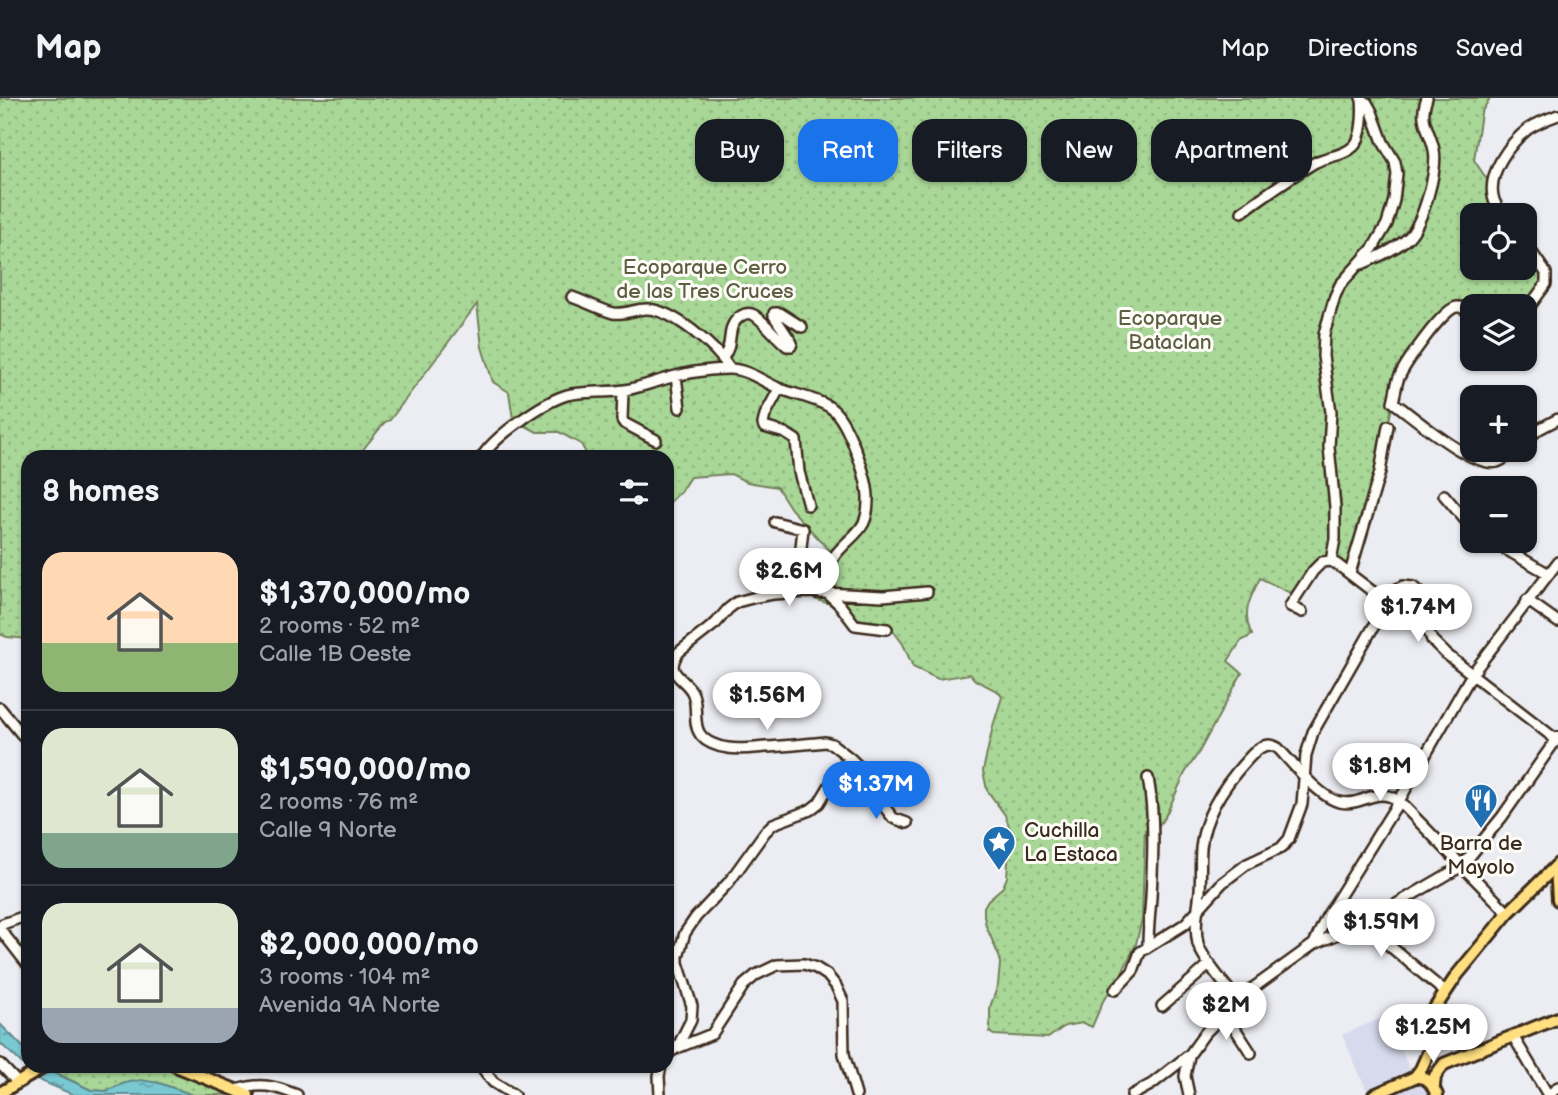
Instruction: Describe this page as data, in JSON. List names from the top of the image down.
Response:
{
  "parks": ["Ecoparque Cerro de las Tres Cruces", "Ecoparque Bataclan"],
  "places": {
    "restaurant": ["Barra de Mayolo"],
    "place": ["Cuchilla La Estaca"]
  },
  "page": {
    "header": "Map",
    "nav": ["Map", "Directions", "Saved"],
    "chip": [
      "Buy",
      "Rent",
      "Filters",
      "New",
      "Apartment"
    ],
    "map_buttons": ["+", "−"],
    "heading": "8 homes",
    "list": [
      {
        "name": "$1,370,000/mo",
        "note": "2 rooms · 52 m² · Calle 1B Oeste"
      },
      {
        "name": "$1,590,000/mo",
        "note": "2 rooms · 76 m² · Calle 9 Norte"
      },
      {
        "name": "$2,000,000/mo",
        "note": "3 rooms · 104 m² · Avenida 9A Norte"
      }
    ],
    "price": [
      "$2.6M",
      "$1.74M",
      "$1.56M",
      "$1.8M",
      "$1.37M",
      "$1.59M",
      "$2M",
      "$1.25M"
    ]
  }
}
